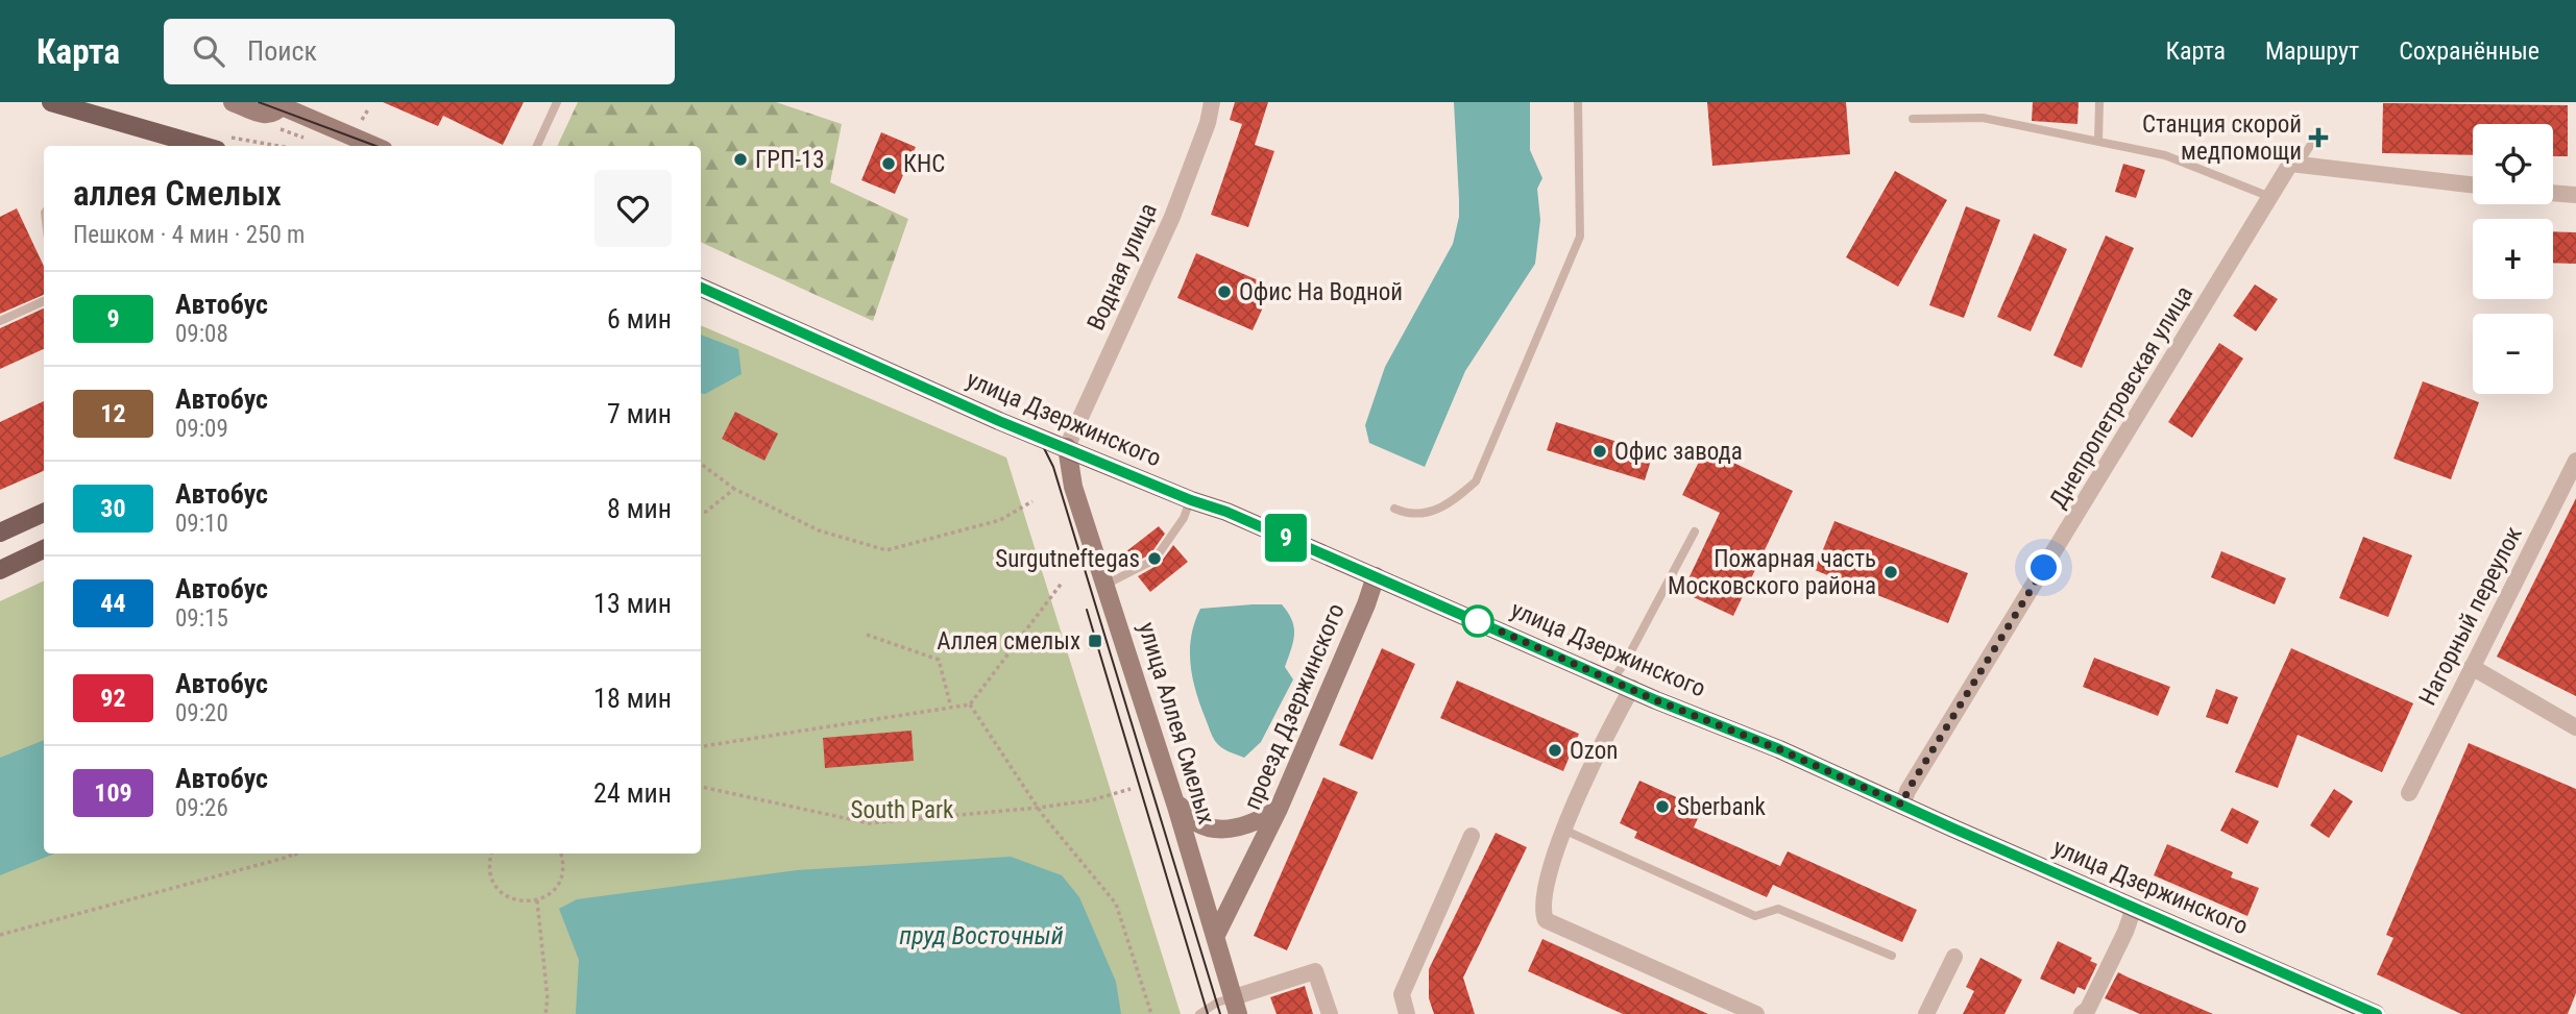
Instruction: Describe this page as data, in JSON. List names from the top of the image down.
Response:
{
  "streets": {
    "main road": ["улица Дзержинского", "проезд Дзержинского", "улица Аллея Смелых"],
    "street": ["Водная улица", "Днепропетровская улица", "Нагорный переулок"]
  },
  "crossings": [
    ["Водная улица", "улица Дзержинского"],
    ["Водная улица", "улица Аллея Смелых"],
    ["Днепропетровская улица", "улица Дзержинского"],
    ["улица Дзержинского", "проезд Дзержинского"],
    ["улица Дзержинского", "улица Аллея Смелых"],
    ["проезд Дзержинского", "улица Аллея Смелых"]
  ],
  "water": ["пруд Восточный"],
  "parks": ["South Park"],
  "places": {
    "health": ["Станция скорой медпомощи"],
    "other": [
      "ГРП-13",
      "КНС",
      "Офис На Водной",
      "Офис завода",
      "Surgutneftegas",
      "Пожарная часть Московского района",
      "Ozon",
      "Sberbank"
    ],
    "transit": ["Аллея смелых"]
  },
  "lines": ["bus line 9"],
  "page": {
    "header": "Карта",
    "search": "Поиск",
    "nav": ["Карта", "Маршрут", "Сохранённые"],
    "on_map": "9",
    "map_buttons": ["+", "−"],
    "heading": ["аллея Смелых", "Пешком · 4 мин · 250 m"],
    "list": [
      {
        "mark": "9",
        "name": "Автобус",
        "note": "09:08",
        "value": "6 мин"
      },
      {
        "mark": "12",
        "name": "Автобус",
        "note": "09:09",
        "value": "7 мин"
      },
      {
        "mark": "30",
        "name": "Автобус",
        "note": "09:10",
        "value": "8 мин"
      },
      {
        "mark": "44",
        "name": "Автобус",
        "note": "09:15",
        "value": "13 мин"
      },
      {
        "mark": "92",
        "name": "Автобус",
        "note": "09:20",
        "value": "18 мин"
      },
      {
        "mark": "109",
        "name": "Автобус",
        "note": "09:26",
        "value": "24 мин"
      }
    ]
  }
}
